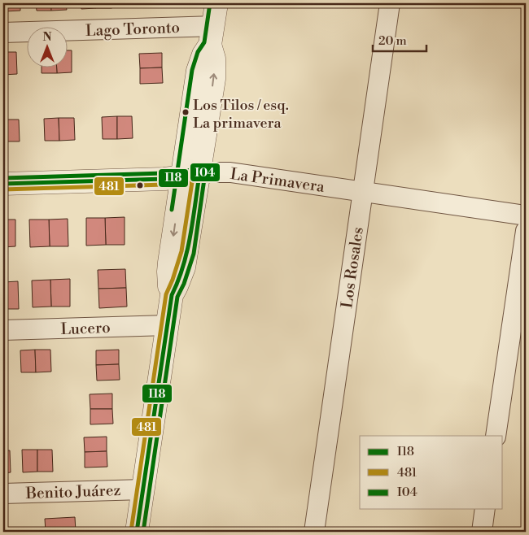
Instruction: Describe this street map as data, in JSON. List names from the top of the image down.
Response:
{
  "streets": {
    "street": [
      "Lago Toronto",
      "La Primavera",
      "Los Rosales",
      "Lucero",
      "Benito Juárez"
    ]
  },
  "crossings": [
    ["La Primavera", "Los Rosales"]
  ],
  "places": ["Los Tilos / esq. La primavera"],
  "lines": ["transit line I04", "transit line I18", "transit line 481"],
  "legend": ["I18", "481", "I04"],
  "scale_bar": "20 m",
  "north": "top"
}
